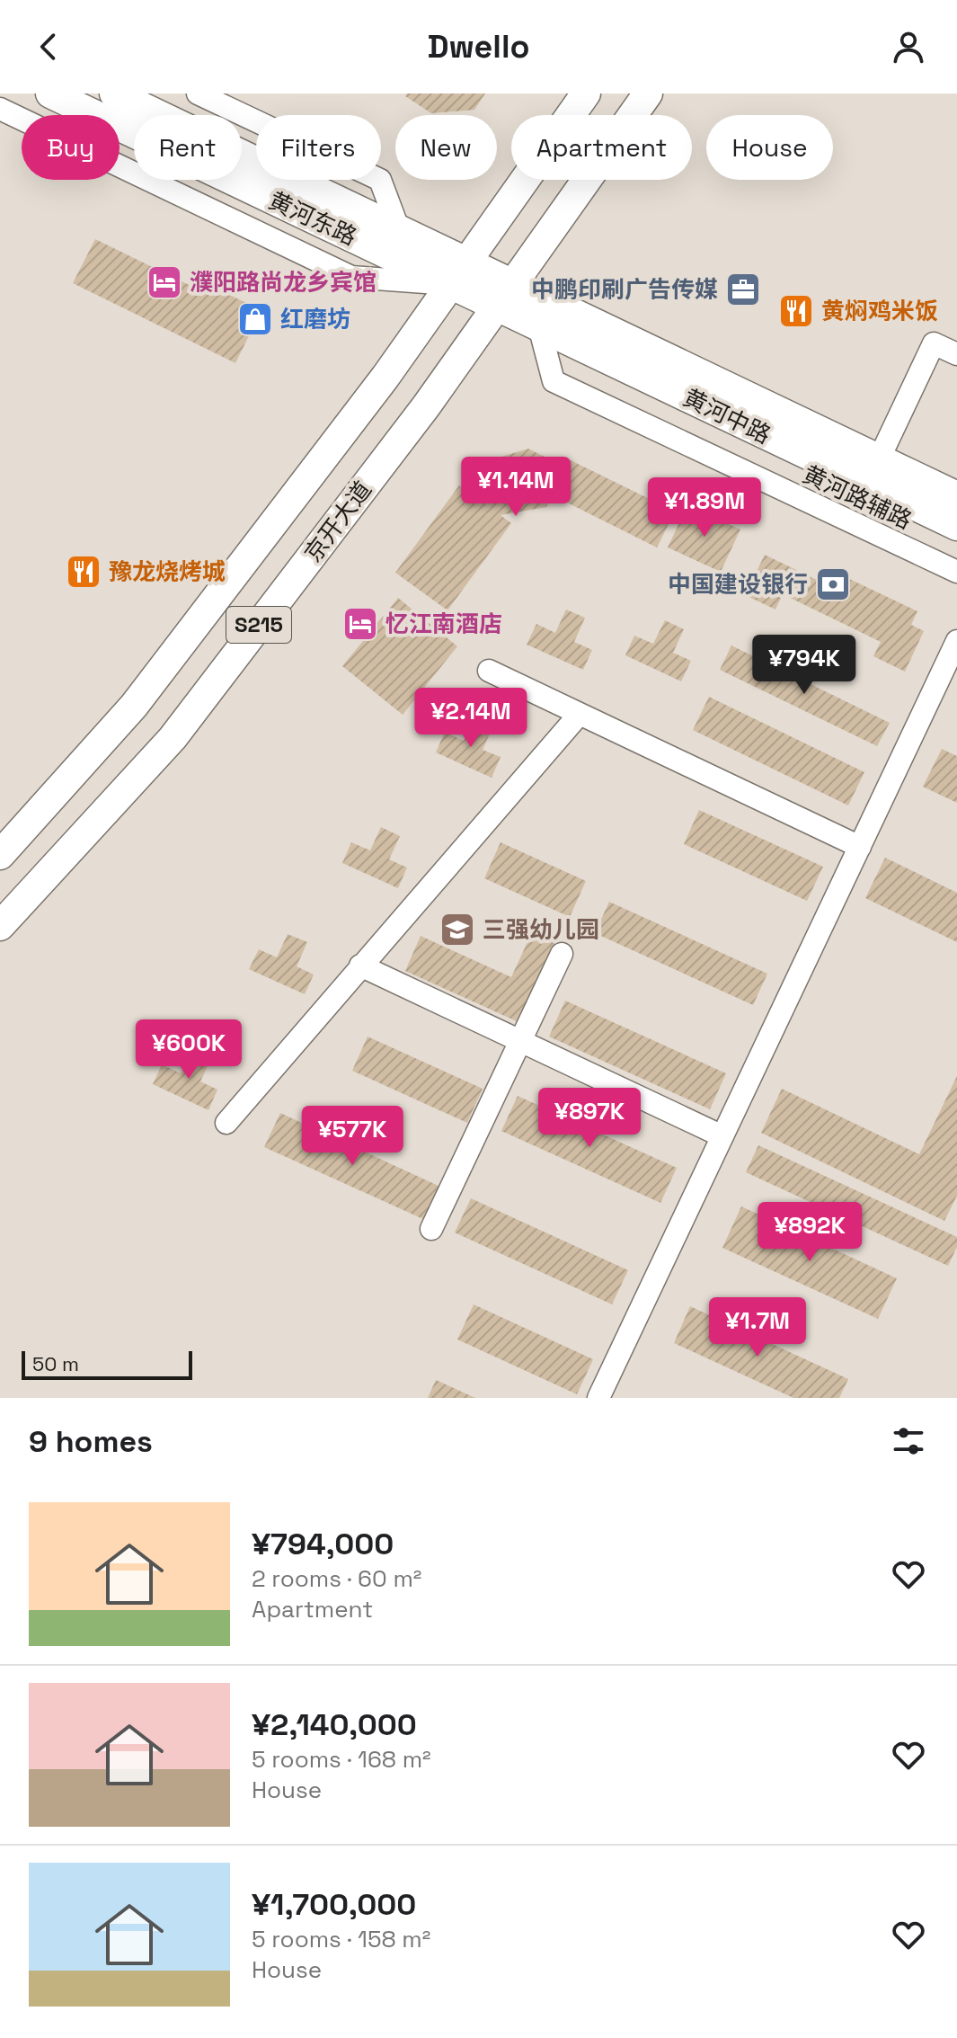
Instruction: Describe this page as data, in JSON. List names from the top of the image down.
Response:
{
  "streets": {
    "main road": [
      "黄河东路",
      "黄河中路",
      "京开大道",
      "S215"
    ],
    "street": ["黄河路辅路"]
  },
  "crossings": [
    ["黄河东路", "黄河中路"],
    ["黄河东路", "京开大道"],
    ["黄河东路", "S215"],
    ["黄河中路", "黄河路辅路"],
    ["黄河中路", "京开大道"]
  ],
  "places": {
    "hotel": ["濮阳路尚龙乡宾馆", "忆江南酒店"],
    "office": ["中鹏印刷广告传媒"],
    "restaurant": ["黄焖鸡米饭", "豫龙烧烤城"],
    "shop": ["红磨坊"],
    "bank": ["中国建设银行"],
    "school or university": ["三强幼儿园"]
  },
  "scale_bar": "50 m",
  "page": {
    "header": "Dwello",
    "chip": [
      "Buy",
      "Rent",
      "Filters",
      "New",
      "Apartment",
      "House"
    ],
    "price": [
      "¥1.14M",
      "¥1.89M",
      "¥794K",
      "¥2.14M",
      "¥600K",
      "¥897K",
      "¥577K",
      "¥892K",
      "¥1.7M"
    ],
    "scale": "50 m",
    "heading": "9 homes",
    "list": [
      {
        "name": "¥794,000",
        "note": "2 rooms · 60 m² · Apartment"
      },
      {
        "name": "¥2,140,000",
        "note": "5 rooms · 168 m² · House"
      },
      {
        "name": "¥1,700,000",
        "note": "5 rooms · 158 m² · House"
      }
    ]
  }
}
